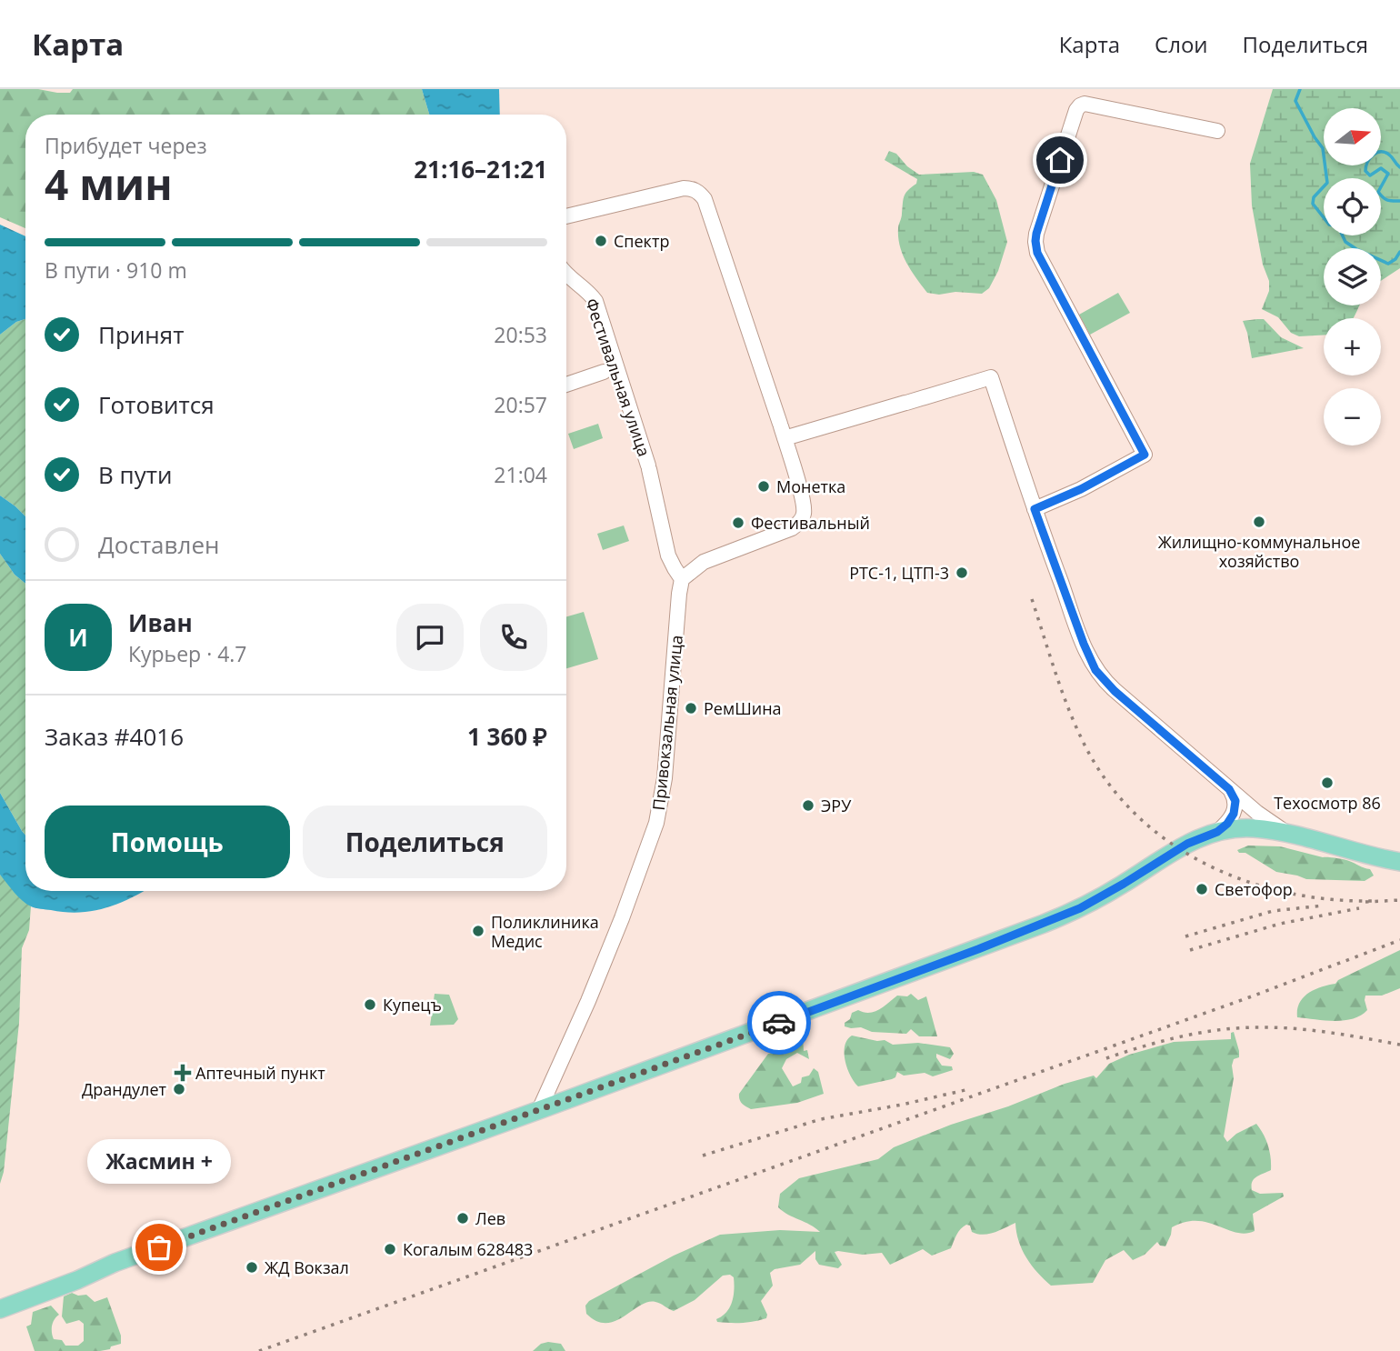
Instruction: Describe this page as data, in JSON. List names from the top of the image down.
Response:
{
  "streets": {
    "street": ["Фестивальная улица", "Привокзальная улица"]
  },
  "crossings": [
    ["Фестивальная улица", "Привокзальная улица"]
  ],
  "places": {
    "other": [
      "Спектр",
      "Монетка",
      "Жилищно-коммунальное хозяйство",
      "Фестивальный",
      "РТС-1, ЦТП-3",
      "РемШина",
      "Техосмотр 86",
      "ЭРУ",
      "Светофор",
      "Поликлиника Медис",
      "Купецъ",
      "Драндулет",
      "Лев",
      "Жасмин +",
      "Когалым 628483",
      "ЖД Вокзал"
    ],
    "health": ["Аптечный пункт"]
  },
  "north": "right",
  "page": {
    "header": "Карта",
    "nav": ["Карта", "Слои", "Поделиться"],
    "map_buttons": ["+", "−"],
    "heading": ["4 мин", "Прибудет через", "21:16–21:21"],
    "panel": [
      "Иван",
      "Курьер · 4.7",
      "Заказ #4016",
      "1 360 ₽"
    ],
    "bar": "В пути · 910 m",
    "list": [
      ["Принят", "20:53"],
      ["Готовится", "20:57"],
      ["В пути", "21:04"],
      "Доставлен"
    ],
    "round": "И",
    "buttons": ["Помощь", "Поделиться"],
    "bubble": "Жасмин +"
  }
}
